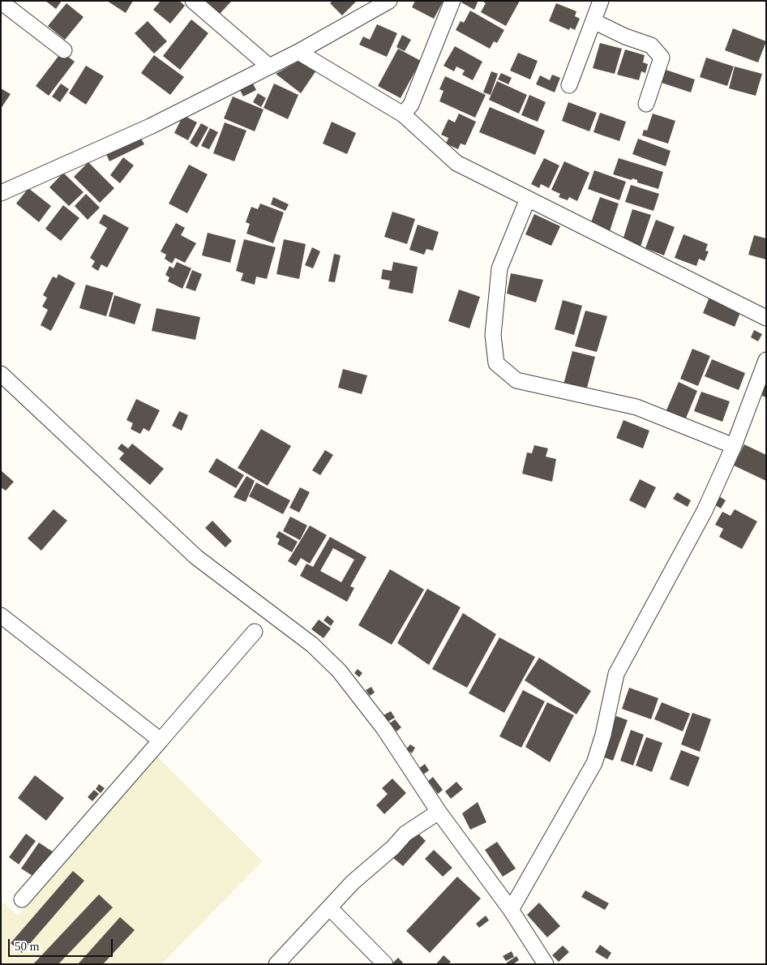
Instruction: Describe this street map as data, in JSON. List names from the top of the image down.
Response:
{
  "scale_bar": "50 m"
}
